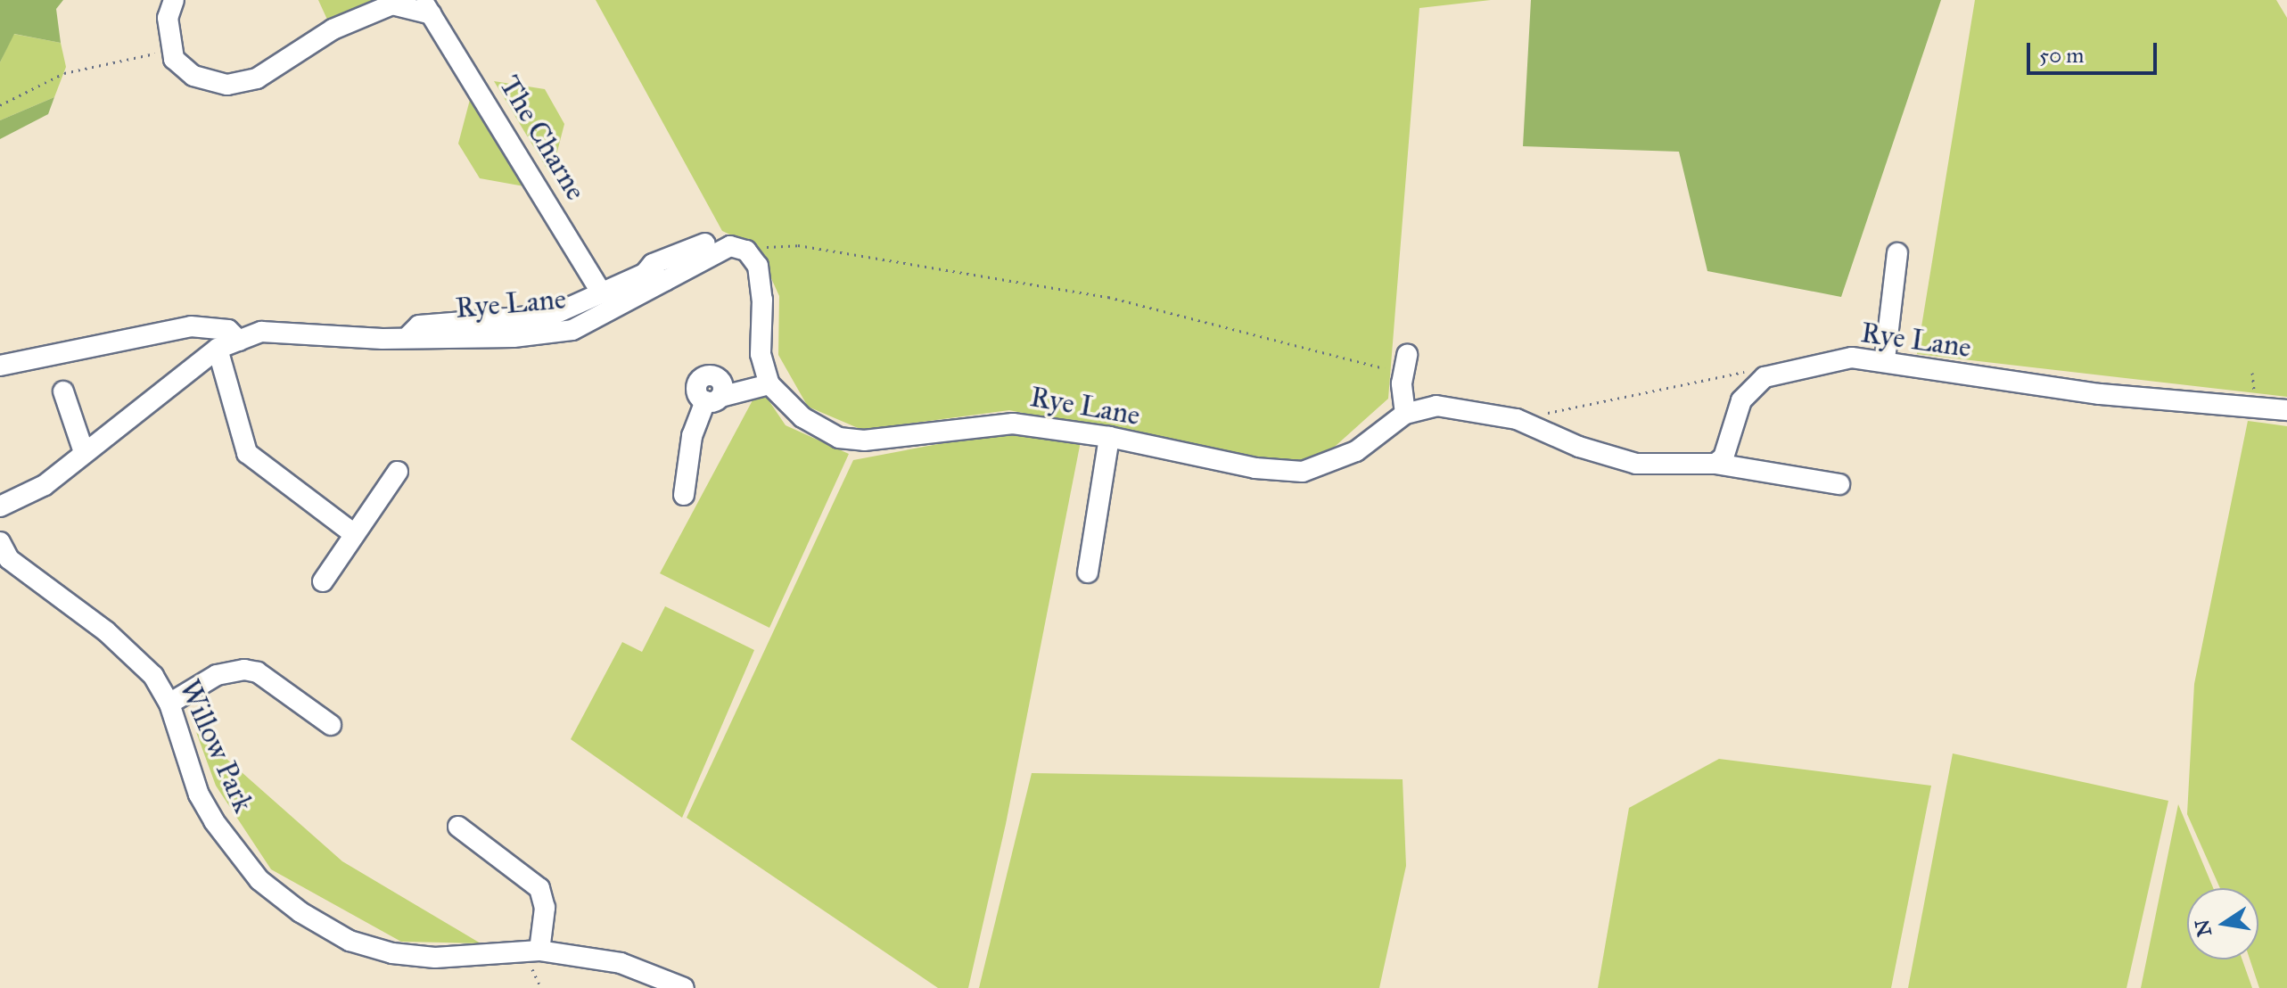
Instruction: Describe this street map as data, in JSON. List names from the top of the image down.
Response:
{
  "streets": {
    "street": ["The Charne", "Rye Lane", "Willow Park"]
  },
  "scale_bar": "50 m",
  "north": "left"
}
